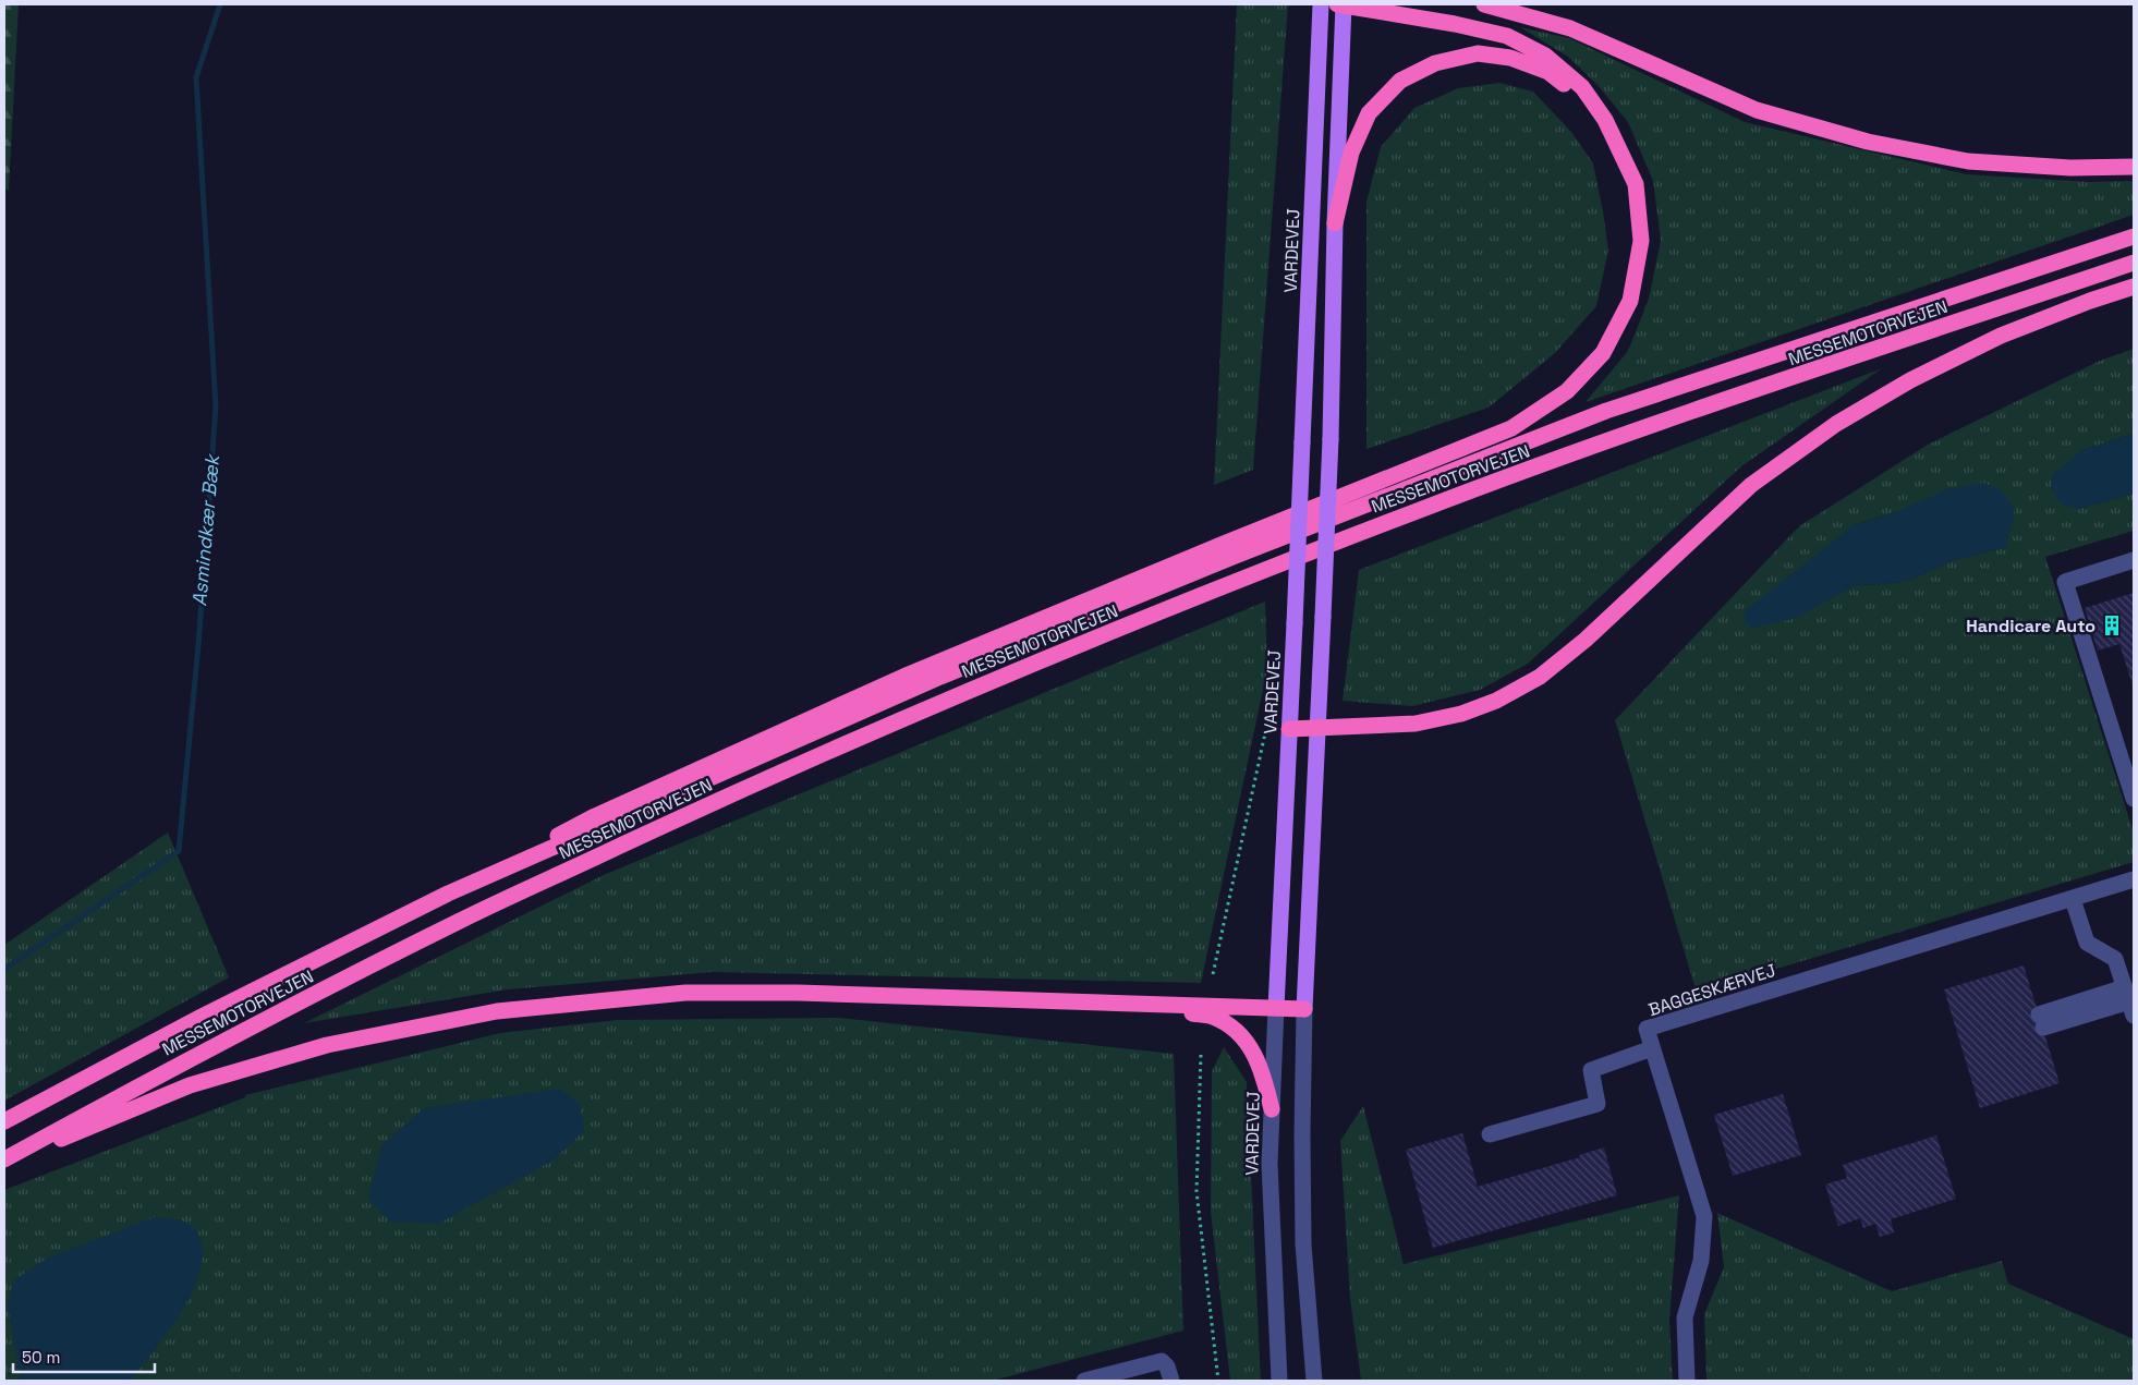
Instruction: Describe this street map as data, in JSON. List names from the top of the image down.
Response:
{
  "streets": {
    "highway": ["MESSEMOTORVEJEN"],
    "main road": ["VARDEVEJ"],
    "street": ["BAGGESKÆRVEJ"]
  },
  "water": ["Asmindkær Bæk"],
  "places": {
    "building": ["Handicare Auto"]
  },
  "scale_bar": "50 m"
}
